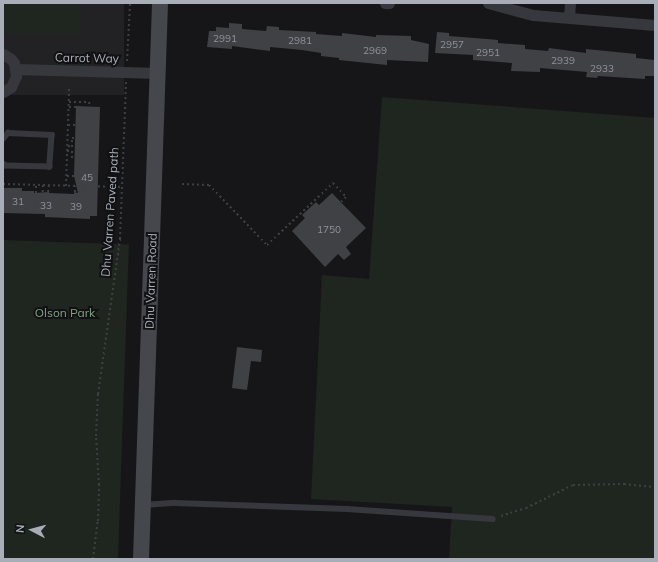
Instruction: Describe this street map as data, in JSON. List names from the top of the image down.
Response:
{
  "streets": {
    "main road": ["Dhu Varren Road"],
    "street": ["Carrot Way"],
    "path": ["Dhu Varren Paved path"]
  },
  "crossings": [
    ["Carrot Way", "Dhu Varren Road"]
  ],
  "parks": ["Olson Park"],
  "house_numbers": [
    "2991",
    "2981",
    "2957",
    "2969",
    "2951",
    "2939",
    "2933",
    "45",
    "31",
    "33",
    "39",
    "1750"
  ],
  "north": "left"
}
